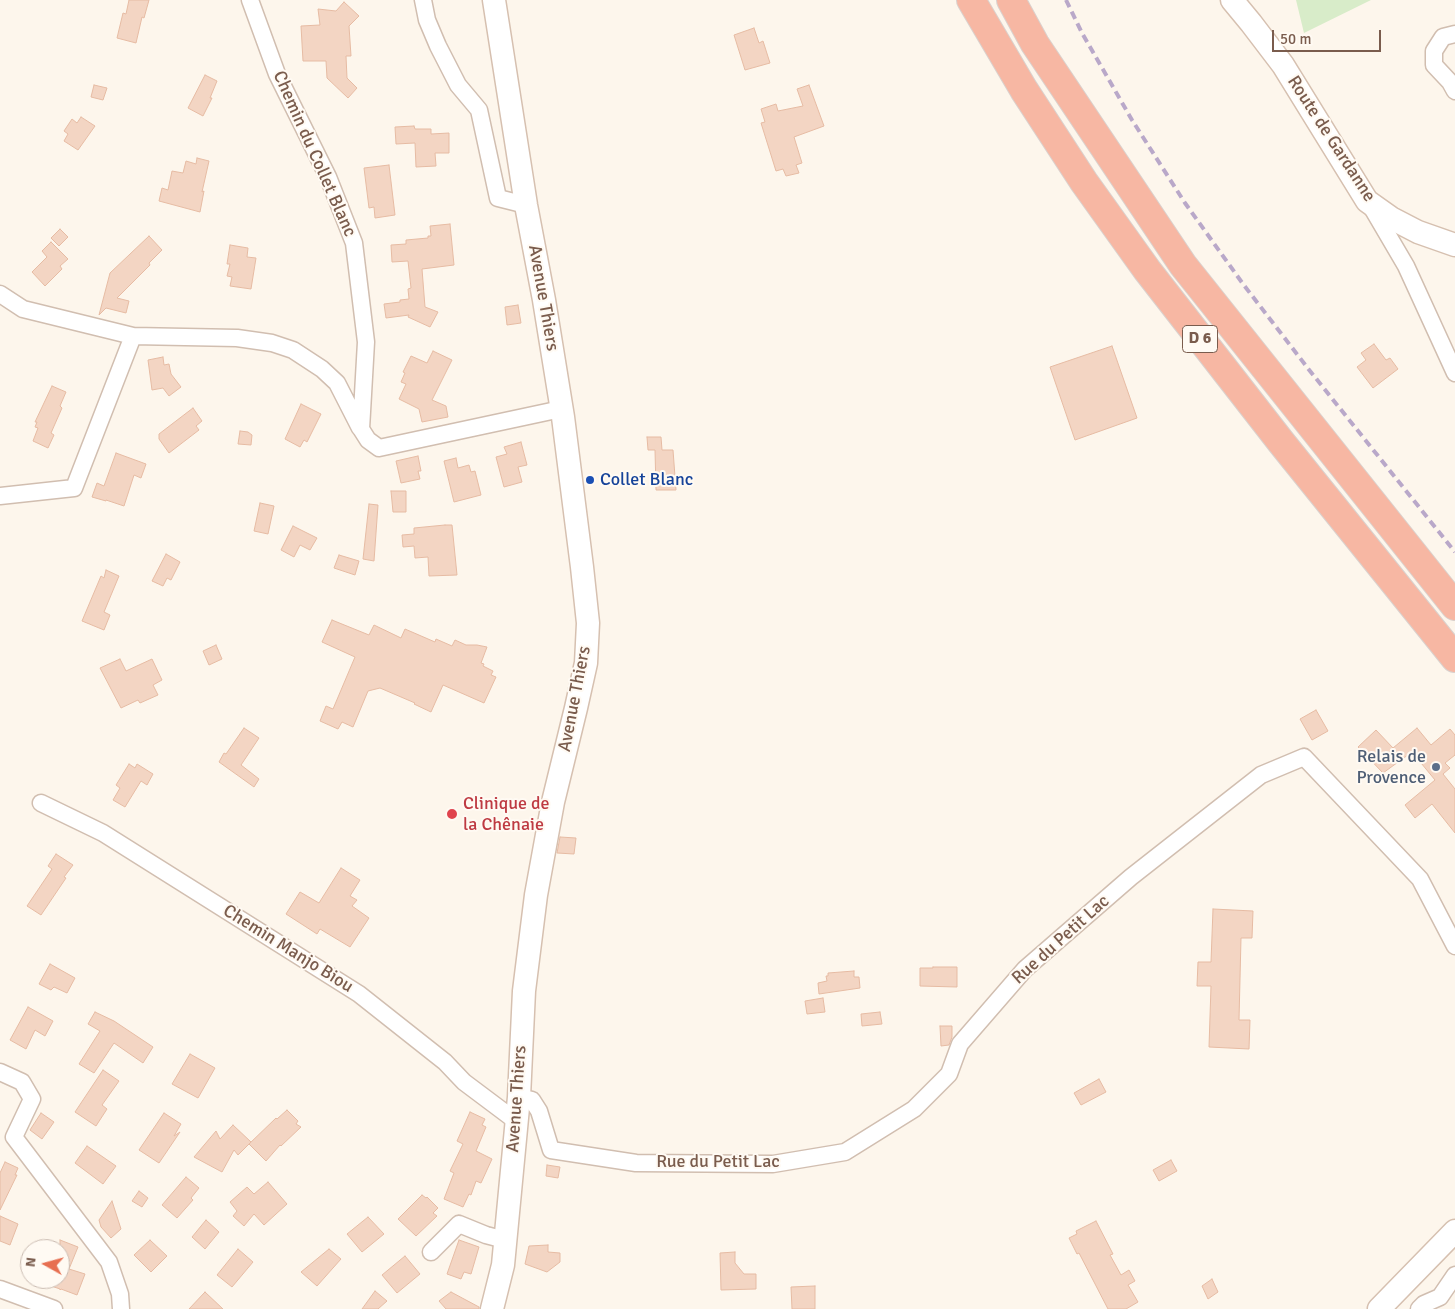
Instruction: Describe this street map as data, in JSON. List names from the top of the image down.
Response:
{
  "streets": {
    "highway": ["D 6"],
    "main road": ["Route de Gardanne", "Avenue Thiers"],
    "street": ["Chemin du Collet Blanc", "Rue du Petit Lac", "Chemin Manjo Biou"]
  },
  "crossings": [
    ["Avenue Thiers", "Rue du Petit Lac"],
    ["Avenue Thiers", "Chemin Manjo Biou"]
  ],
  "places": ["Collet Blanc", "Relais de Provence", "Clinique de la Chênaie"],
  "scale_bar": "50 m",
  "north": "left"
}
